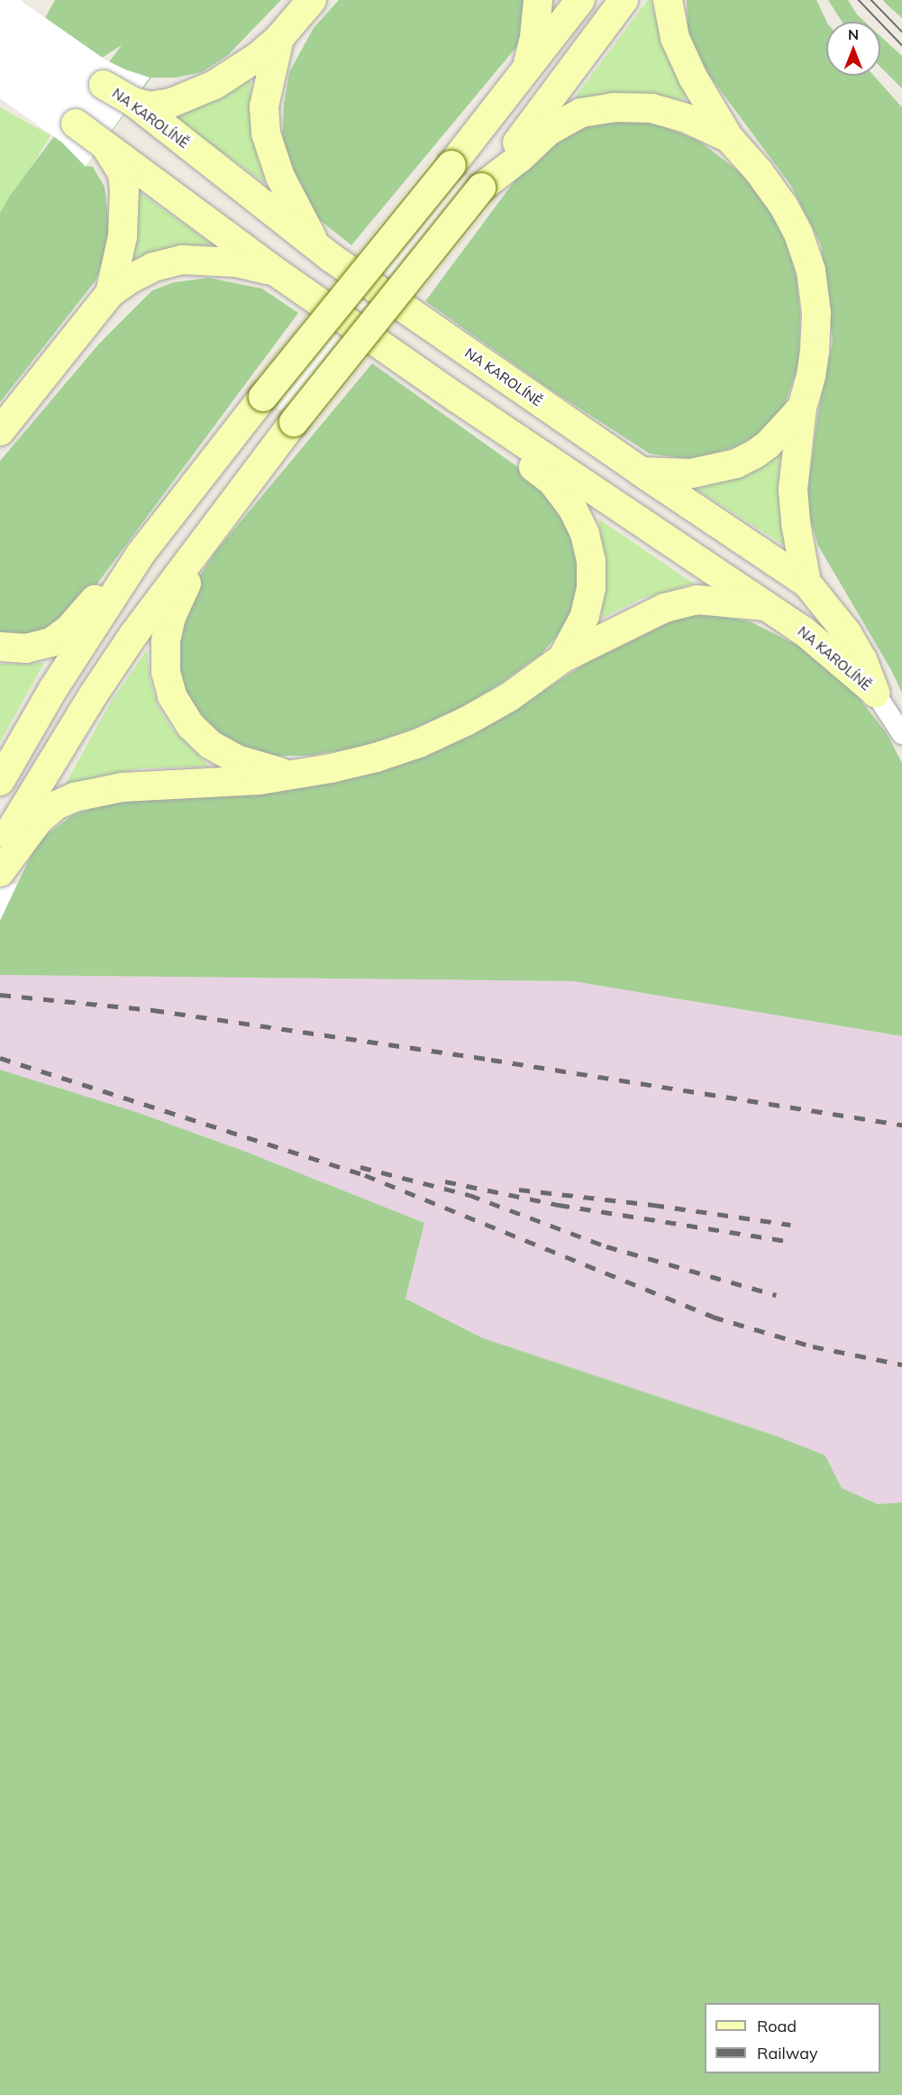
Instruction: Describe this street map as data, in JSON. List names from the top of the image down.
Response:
{
  "streets": {
    "main road": ["NA KAROLÍNĚ"]
  },
  "legend": ["Road", "Railway"],
  "north": "top"
}
